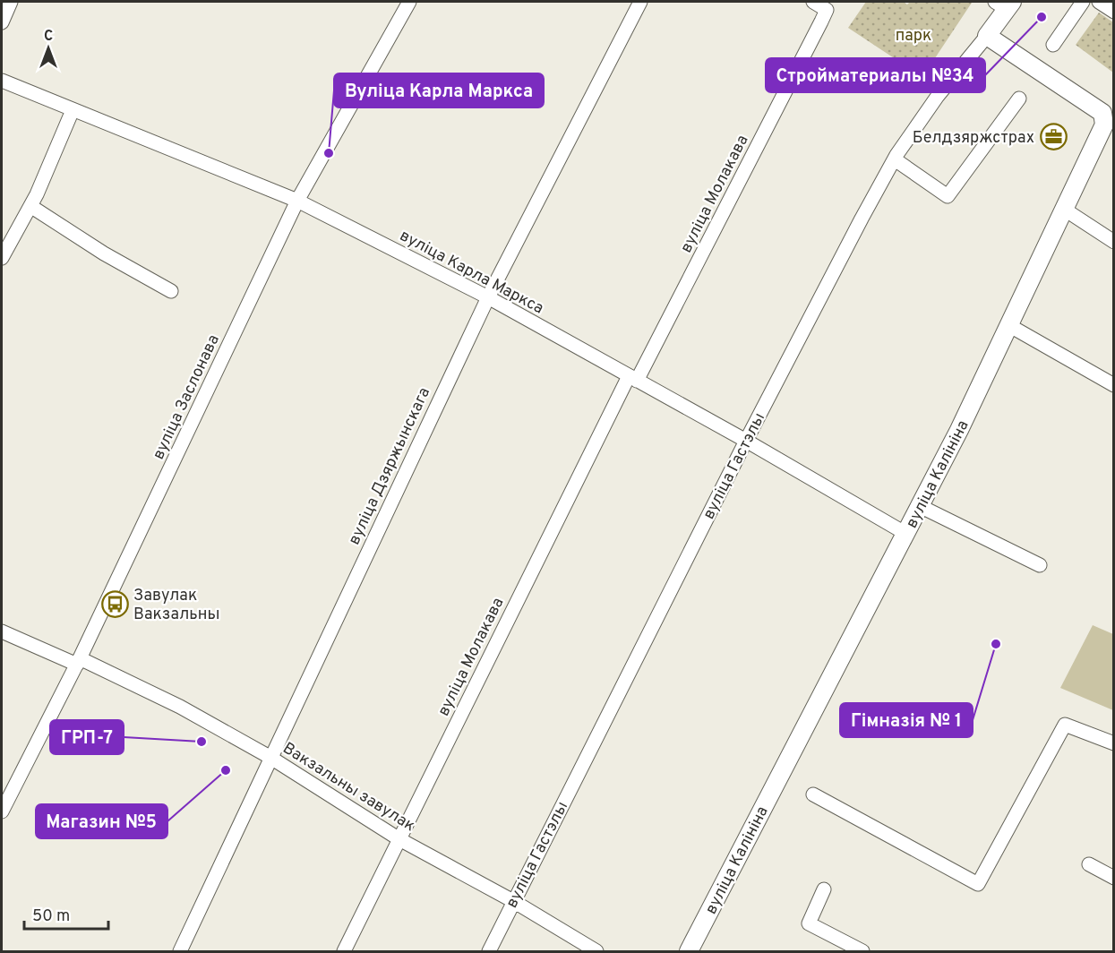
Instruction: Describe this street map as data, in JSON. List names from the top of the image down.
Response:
{
  "streets": {
    "main road": ["вуліца Гастэлы", "вуліца Калініна"],
    "street": [
      "вуліца Молакава",
      "вуліца Карла Маркса",
      "вуліца Заслонава",
      "вуліца Дзяржынскага",
      "Вакзальны завулак"
    ]
  },
  "crossings": [
    ["вуліца Молакава", "вуліца Карла Маркса"],
    ["вуліца Молакава", "Вакзальны завулак"],
    ["вуліца Карла Маркса", "вуліца Заслонава"],
    ["вуліца Карла Маркса", "вуліца Дзяржынскага"],
    ["вуліца Карла Маркса", "вуліца Гастэлы"],
    ["вуліца Карла Маркса", "вуліца Калініна"],
    ["вуліца Заслонава", "Вакзальны завулак"],
    ["вуліца Дзяржынскага", "Вакзальны завулак"],
    ["вуліца Гастэлы", "вуліца Калініна"],
    ["вуліца Гастэлы", "Вакзальны завулак"]
  ],
  "parks": ["парк"],
  "places": {
    "other": [
      "Стройматериалы №34",
      "Вуліца Карла Маркса",
      "Гімназія № 1",
      "ГРП-7",
      "Магазин №5"
    ],
    "office": ["Белдзяржстрах"],
    "bus stop": ["Завулак Вакзальны"]
  },
  "scale_bar": "50 m",
  "north": "top"
}
